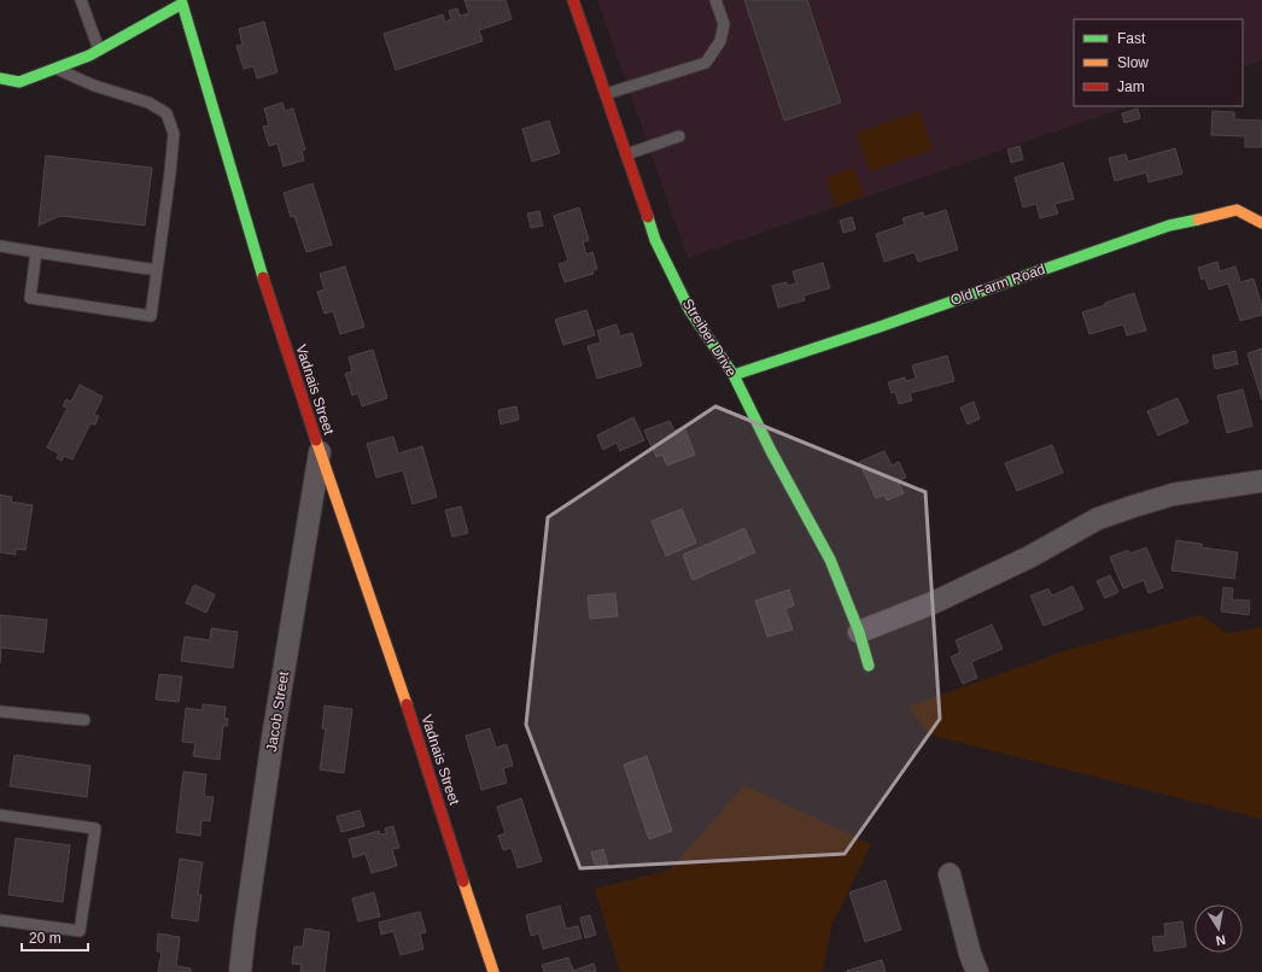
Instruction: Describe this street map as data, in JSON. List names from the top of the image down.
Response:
{
  "streets": {
    "street": [
      "Old Farm Road",
      "Streiber Drive",
      "Vadnais Street",
      "Jacob Street"
    ]
  },
  "crossings": [
    ["Old Farm Road", "Streiber Drive"],
    ["Vadnais Street", "Jacob Street"]
  ],
  "legend": ["Fast", "Slow", "Jam"],
  "scale_bar": "20 m",
  "north": "bottom"
}
